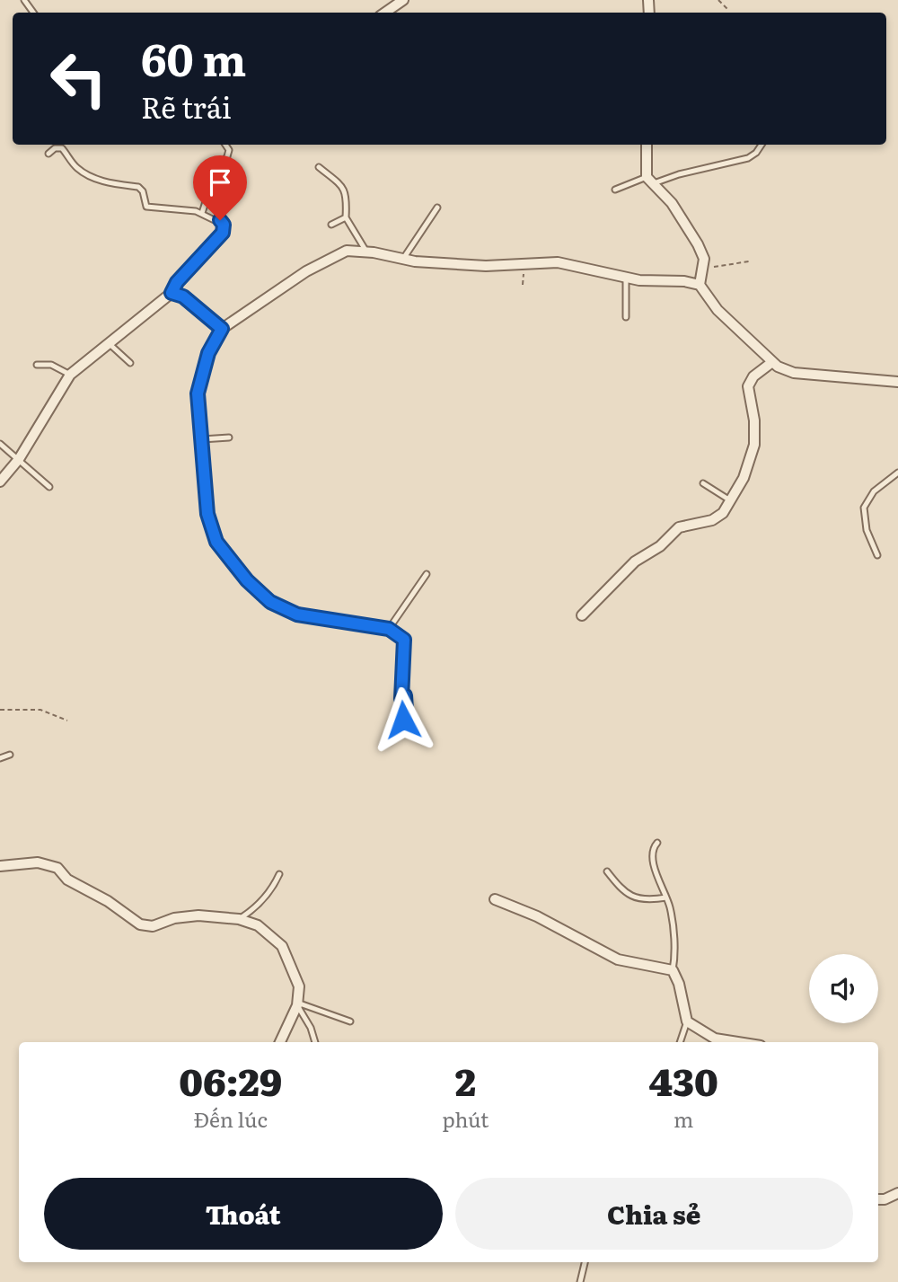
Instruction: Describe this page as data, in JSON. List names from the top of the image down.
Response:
{
  "page": {
    "turn": ["60 m", "Rẽ trái"],
    "eta": [
      "06:29",
      "Đến lúc",
      "2",
      "phút",
      "430",
      "m"
    ],
    "buttons": ["Thoát", "Chia sẻ"]
  }
}
